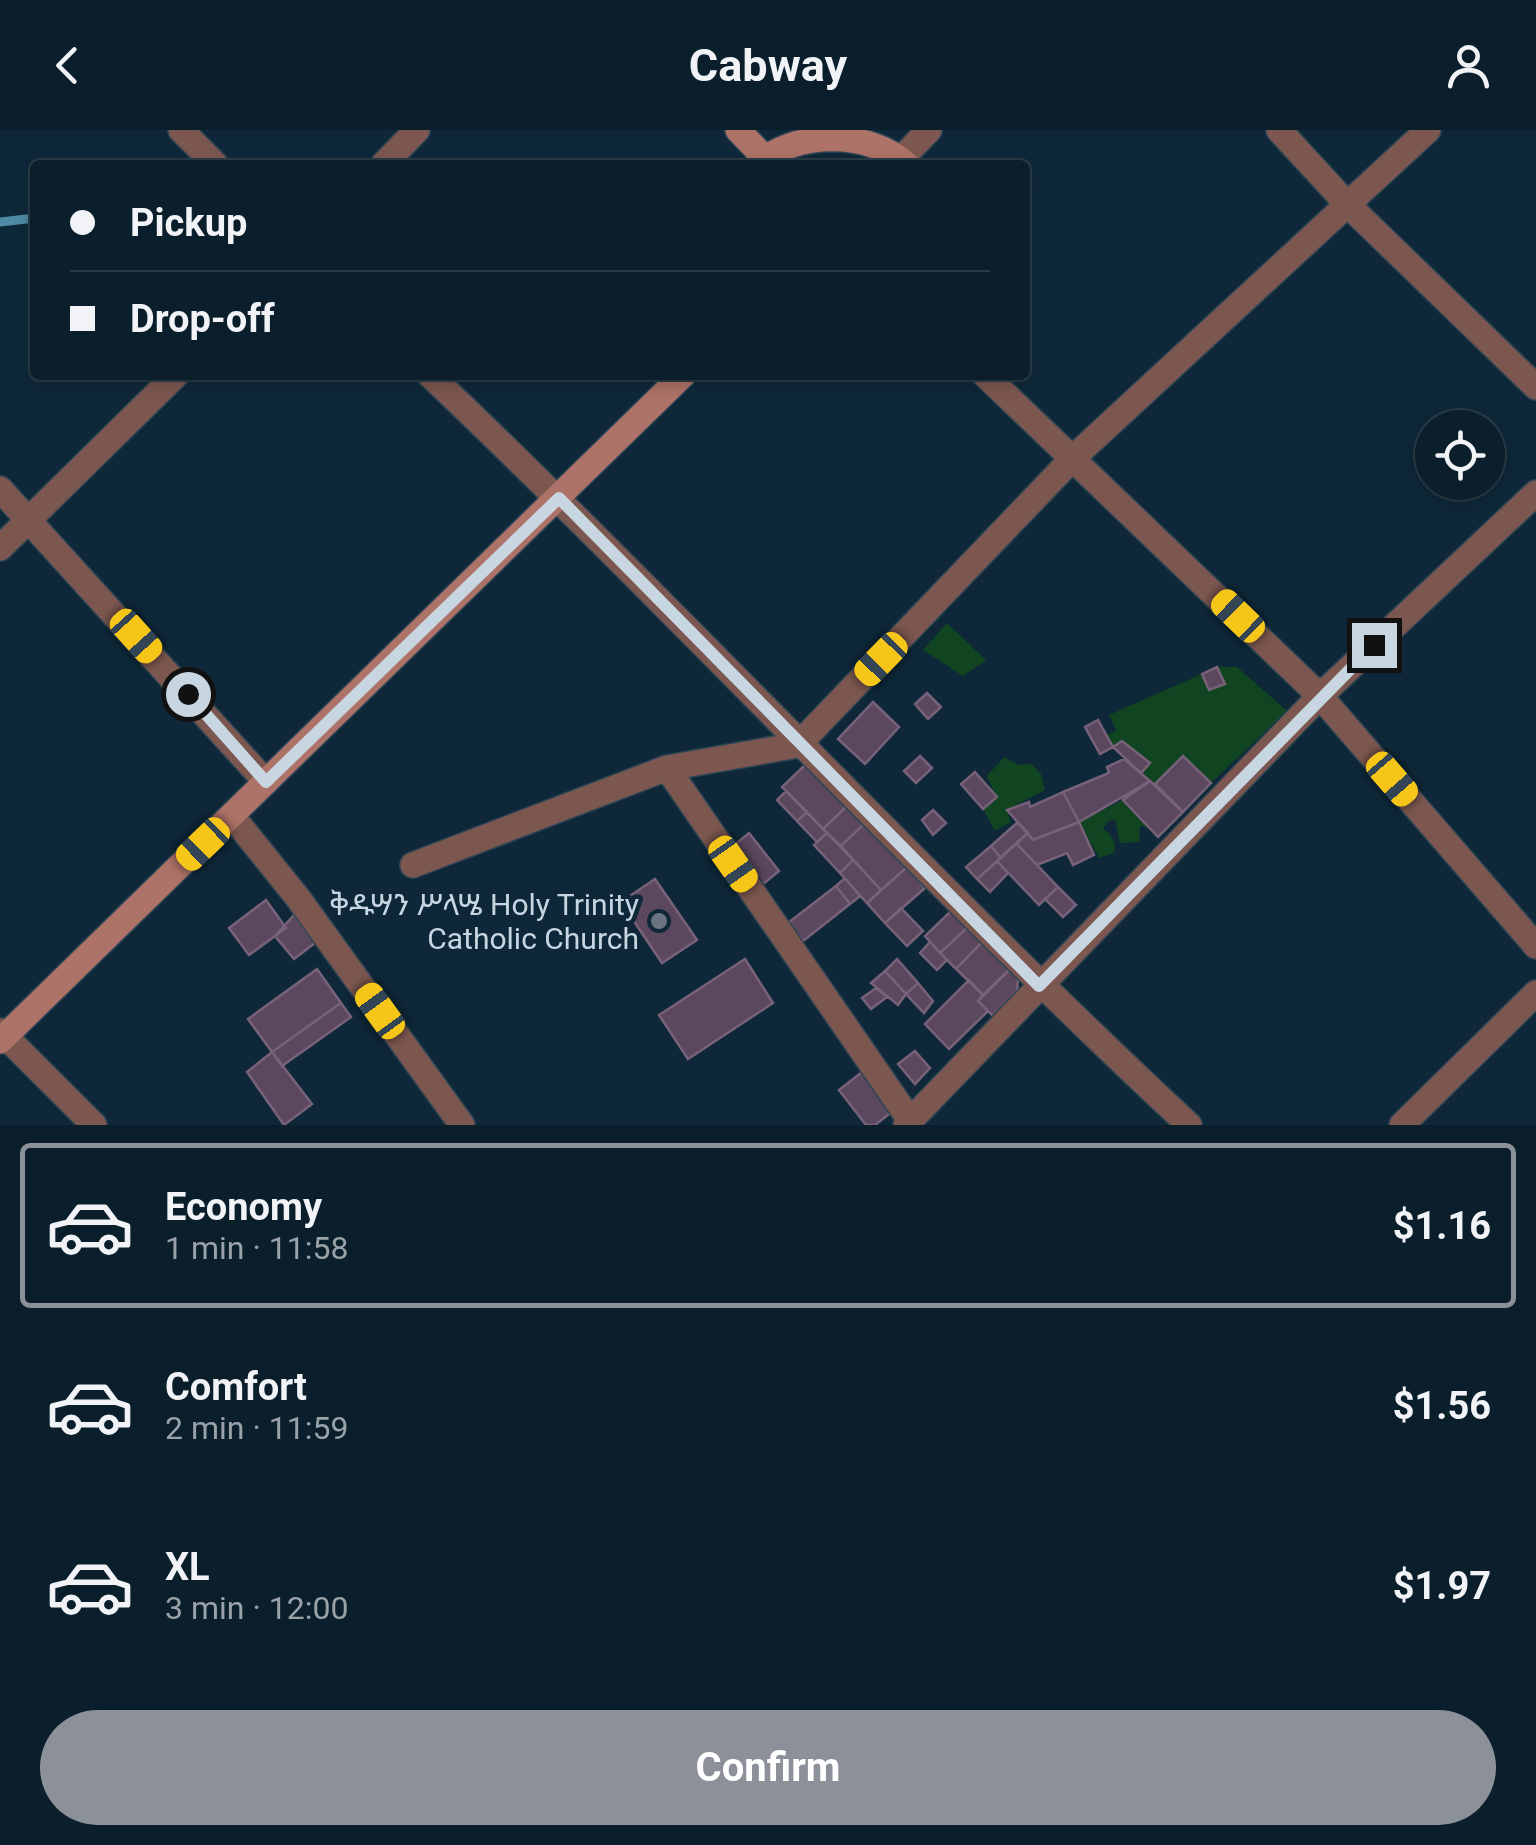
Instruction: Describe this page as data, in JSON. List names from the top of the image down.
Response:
{
  "places": ["ቅዱሣን ሥላሤ Holy Trinity Catholic Church"],
  "page": {
    "header": "Cabway",
    "banner": ["Pickup", "Drop-off"],
    "list": [
      {
        "name": "Economy",
        "note": "1 min · 11:58",
        "value": "$1.16"
      },
      {
        "name": "Comfort",
        "note": "2 min · 11:59",
        "value": "$1.56"
      },
      {
        "name": "XL",
        "note": "3 min · 12:00",
        "value": "$1.97"
      }
    ],
    "buttons": "Confirm"
  }
}
